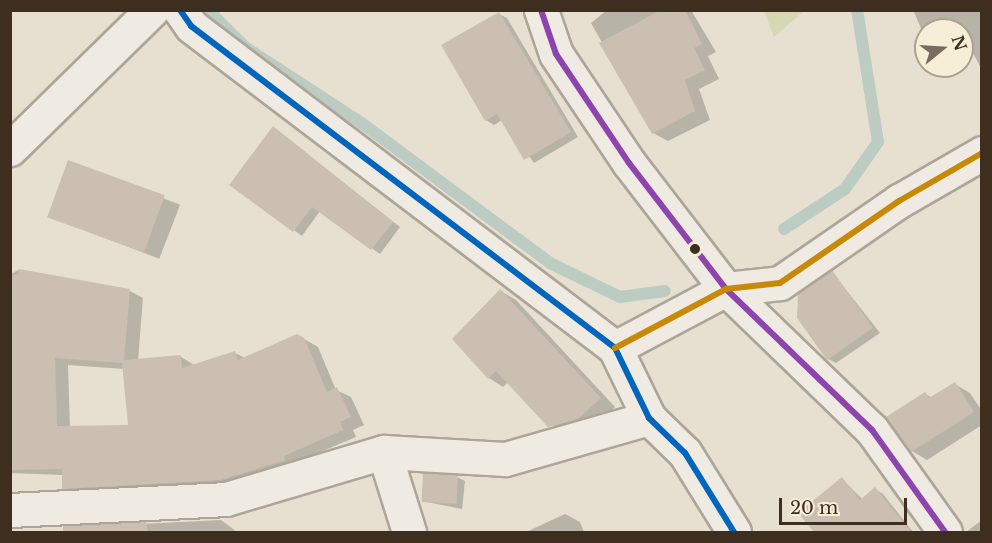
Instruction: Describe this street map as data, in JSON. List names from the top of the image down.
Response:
{
  "scale_bar": "20 m",
  "north": "right"
}
